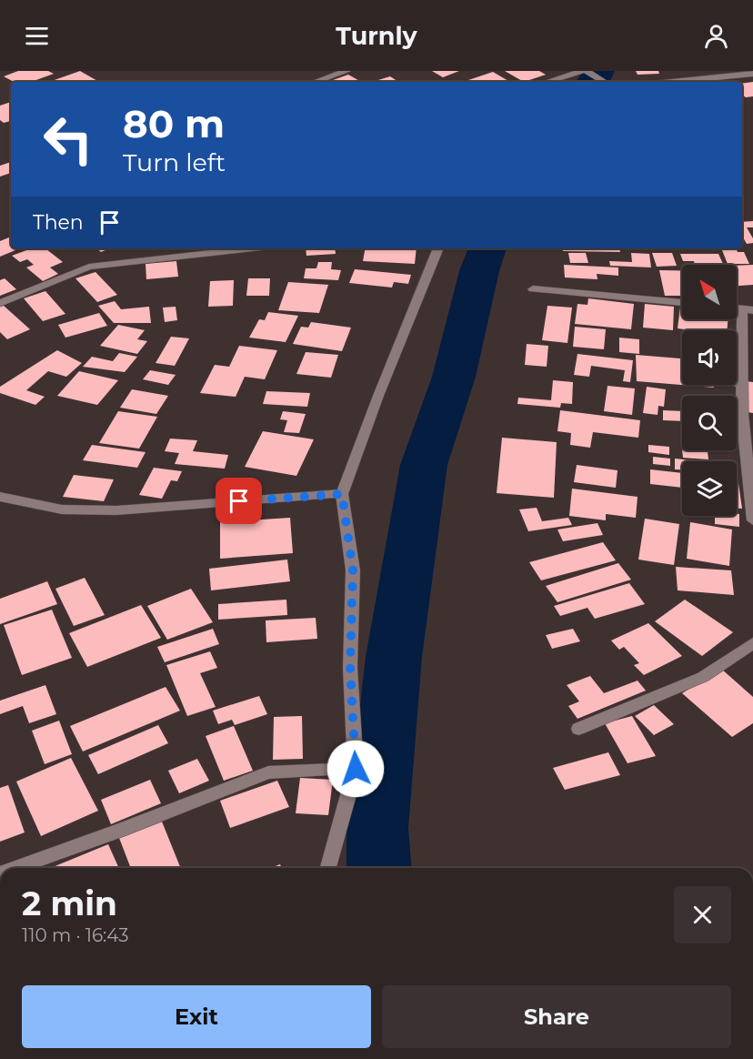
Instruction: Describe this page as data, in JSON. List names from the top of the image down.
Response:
{
  "north": "top left",
  "page": {
    "header": "Turnly",
    "turn": ["80 m", "Turn left"],
    "then": "Then",
    "heading": ["2 min", "110 m · 16:43"],
    "buttons": ["Exit", "Share"]
  }
}
